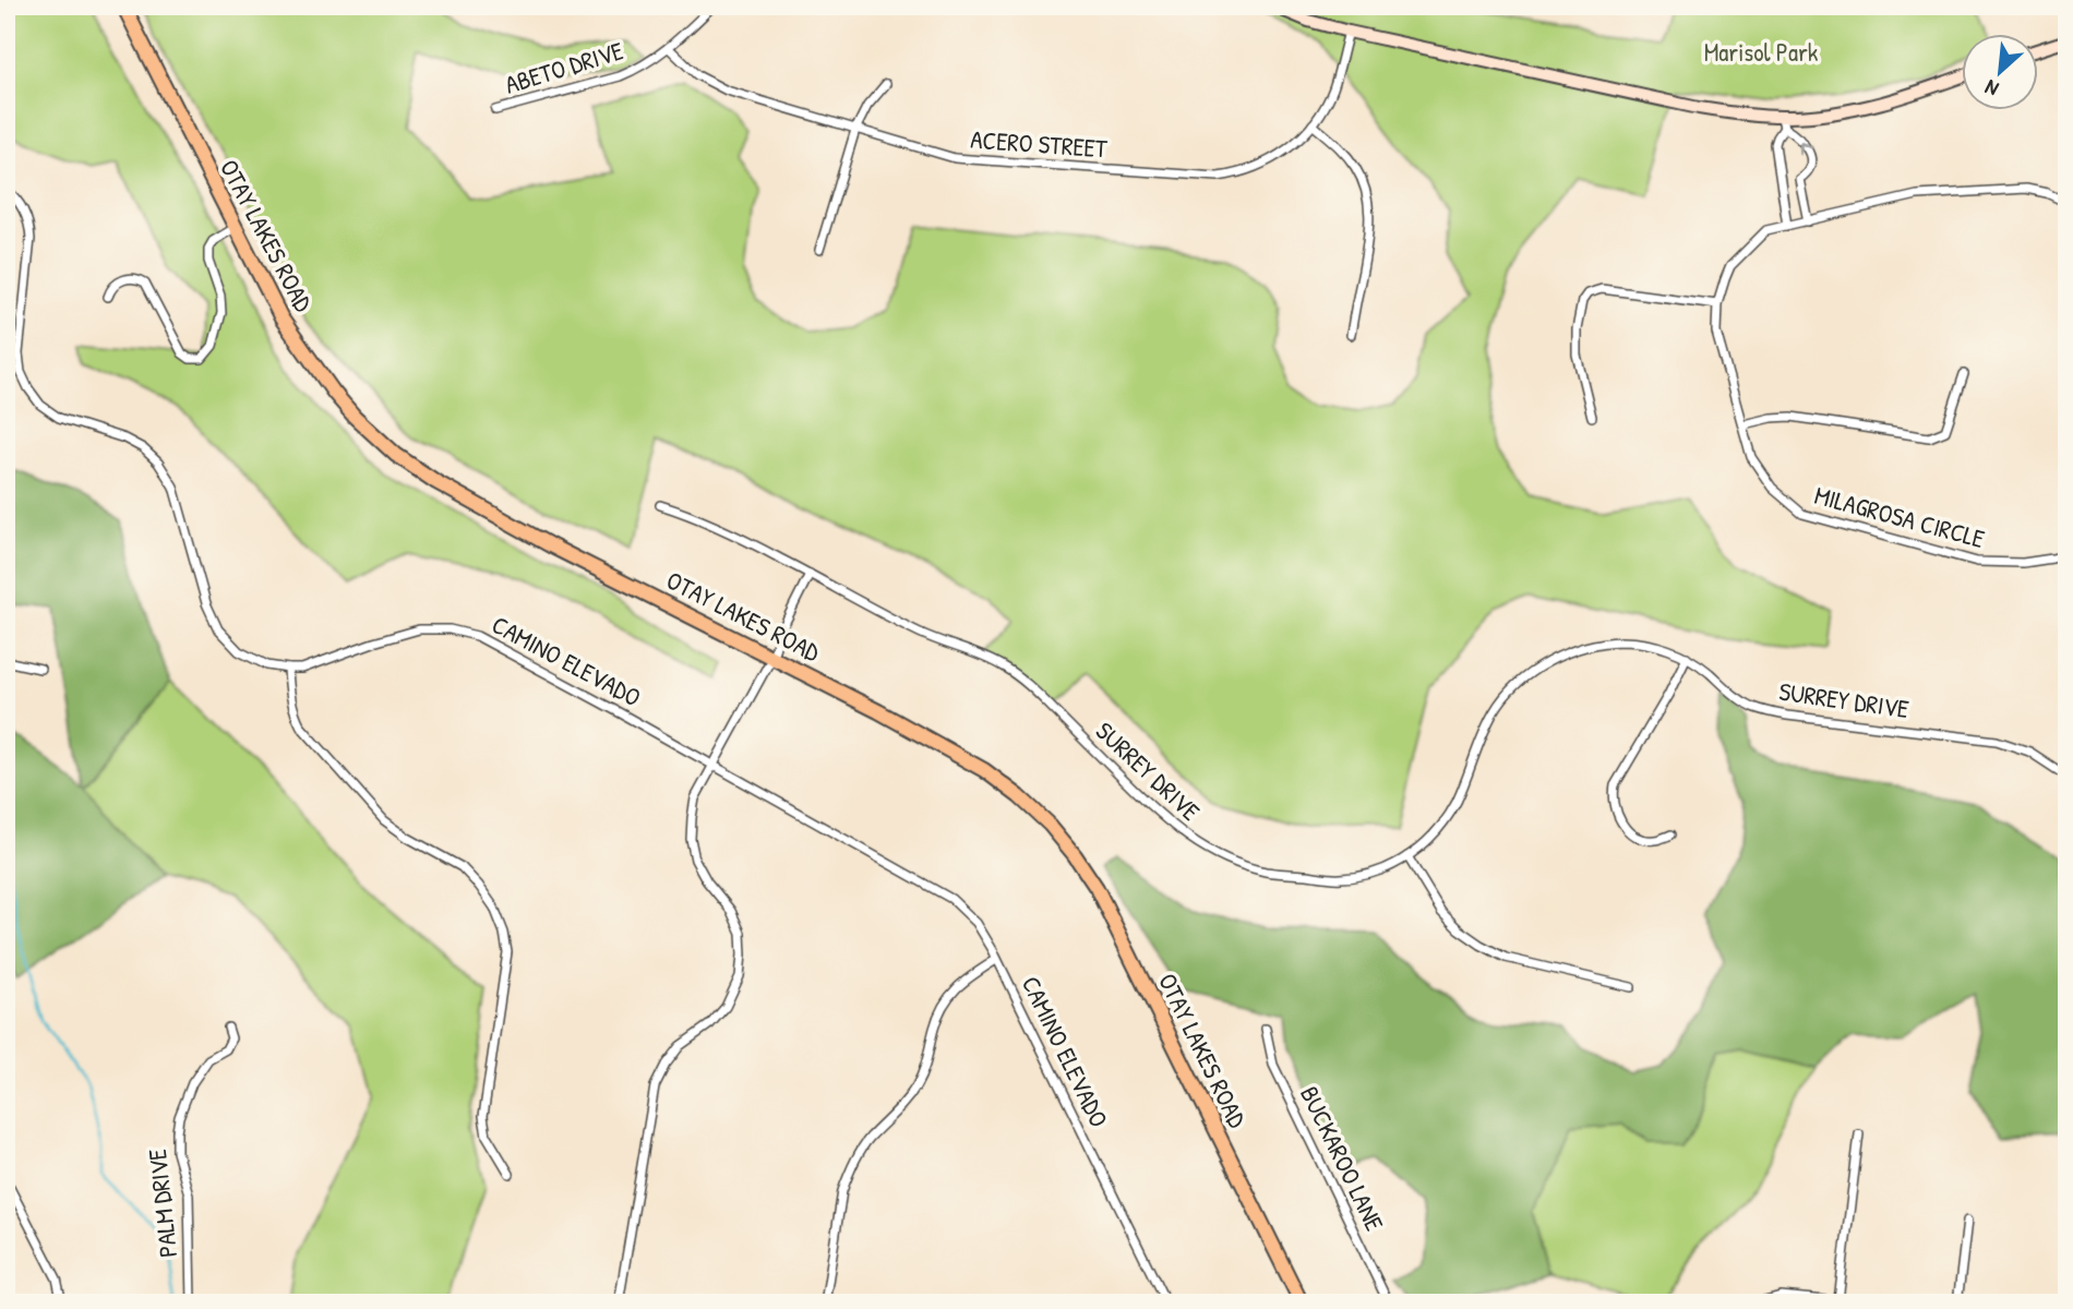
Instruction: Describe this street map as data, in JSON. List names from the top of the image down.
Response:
{
  "streets": {
    "main road": ["OTAY LAKES ROAD"],
    "street": [
      "ABETO DRIVE",
      "ACERO STREET",
      "MILAGROSA CIRCLE",
      "CAMINO ELEVADO",
      "SURREY DRIVE",
      "BUCKAROO LANE",
      "PALM DRIVE"
    ]
  },
  "crossings": [
    ["ABETO DRIVE", "ACERO STREET"]
  ],
  "parks": ["Marisol Park"],
  "north": "bottom left"
}
